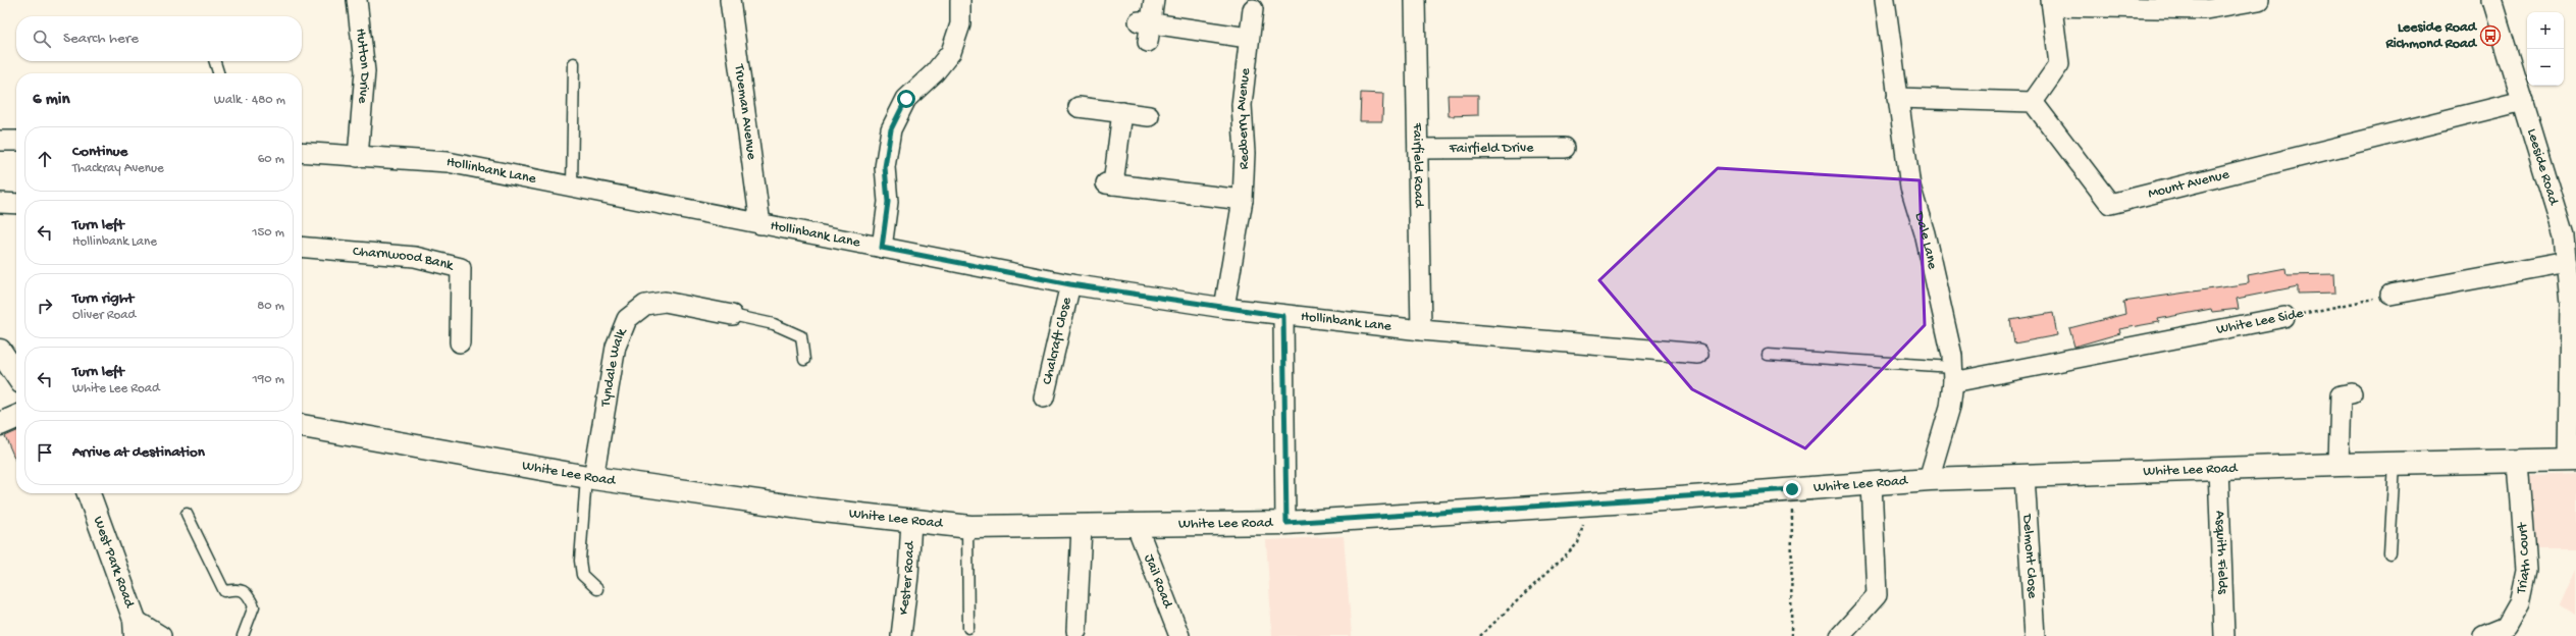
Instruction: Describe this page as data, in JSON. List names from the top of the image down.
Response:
{
  "streets": {
    "main road": ["White Lee Road", "West Park Road"],
    "street": [
      "Hutton Drive",
      "Trueman Avenue",
      "Redberry Avenue",
      "Fairfield Drive",
      "Fairfield Road",
      "Leeside Road",
      "Hollinbank Lane",
      "Mount Avenue",
      "Dale Lane",
      "Charnwood Bank",
      "White Lee Side",
      "Chalcraft Close",
      "Tyndale Walk",
      "Asquith Fields",
      "Delmont Close",
      "Triath Court",
      "Kester Road",
      "Jail Road"
    ]
  },
  "crossings": [
    ["Hutton Drive", "Hollinbank Lane"],
    ["Trueman Avenue", "Hollinbank Lane"],
    ["Redberry Avenue", "Hollinbank Lane"],
    ["Fairfield Drive", "Fairfield Road"],
    ["Fairfield Road", "Hollinbank Lane"],
    ["Leeside Road", "Mount Avenue"],
    ["Leeside Road", "White Lee Road"],
    ["Hollinbank Lane", "Chalcraft Close"],
    ["Dale Lane", "White Lee Side"],
    ["Dale Lane", "White Lee Road"],
    ["Tyndale Walk", "White Lee Road"],
    ["White Lee Road", "Asquith Fields"],
    ["White Lee Road", "Delmont Close"],
    ["White Lee Road", "Triath Court"],
    ["White Lee Road", "Kester Road"],
    ["White Lee Road", "Jail Road"]
  ],
  "places": {
    "bus stop": ["Leeside Road Richmond Road"]
  },
  "page": {
    "map_buttons": ["+", "−"],
    "search": "Search here",
    "heading": ["6 min", "Walk · 480 m"],
    "list": [
      ["Continue", "Thackray Avenue", "60 m"],
      ["Turn left", "Hollinbank Lane", "150 m"],
      ["Turn right", "Oliver Road", "80 m"],
      ["Turn left", "White Lee Road", "190 m"],
      "Arrive at destination"
    ]
  }
}
